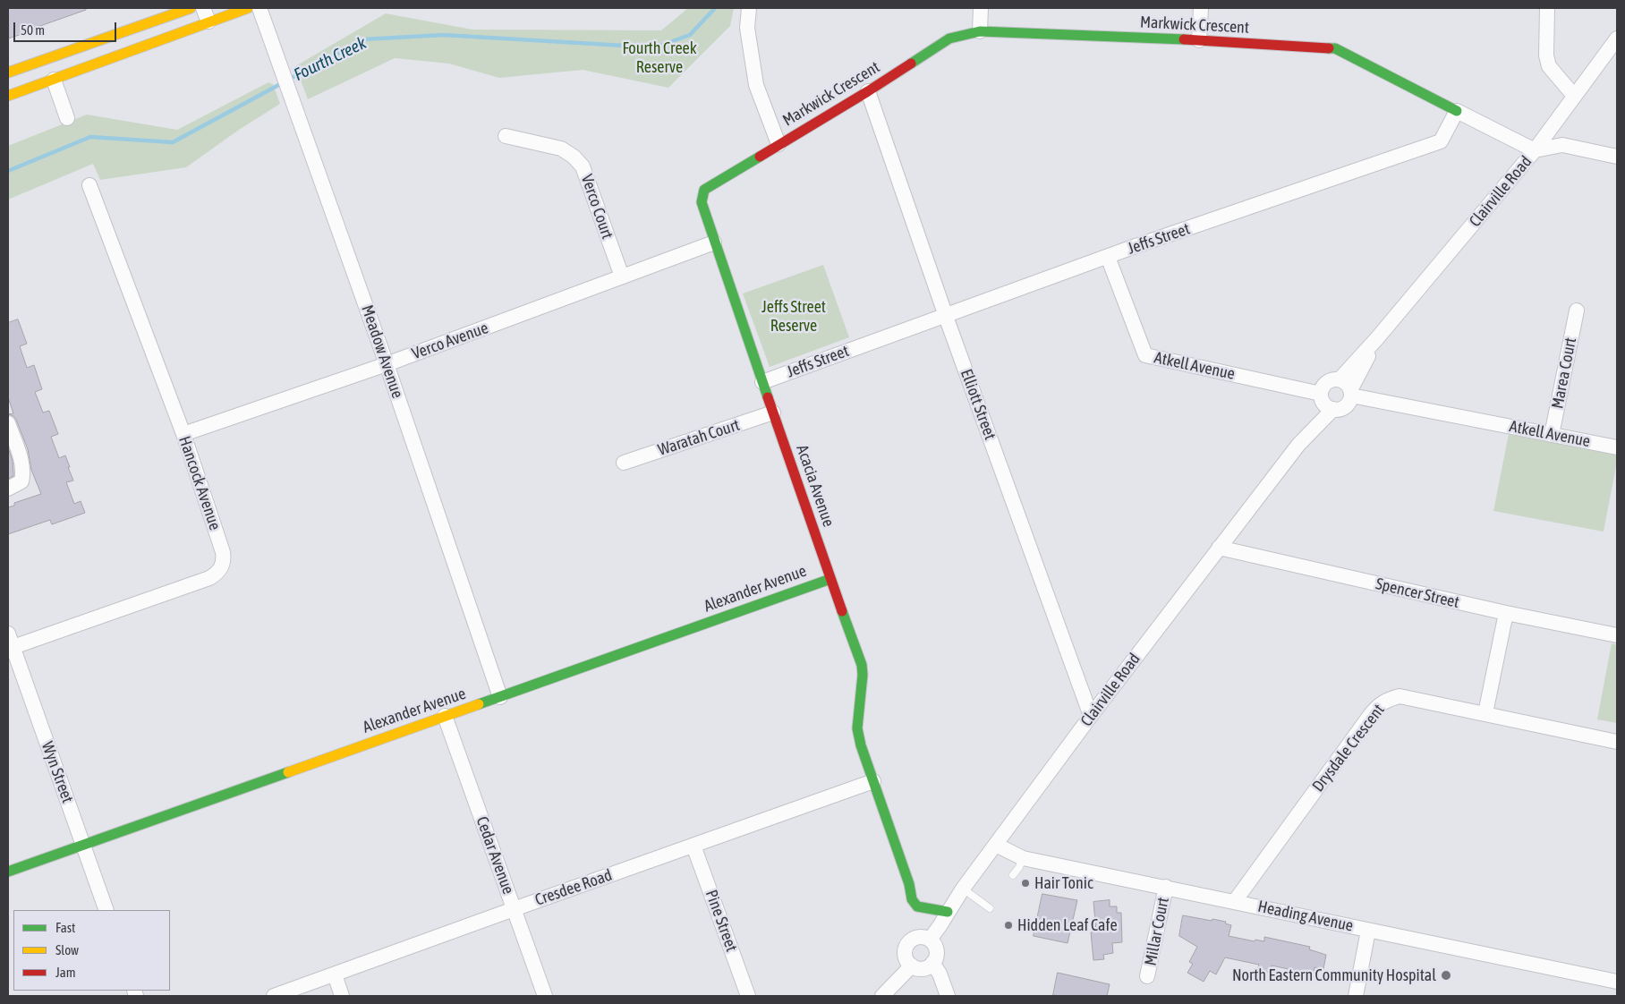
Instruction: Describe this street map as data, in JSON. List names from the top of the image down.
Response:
{
  "streets": {
    "street": [
      "Markwick Crescent",
      "Clairville Road",
      "Verco Court",
      "Jeffs Street",
      "Verco Avenue",
      "Meadow Avenue",
      "Atkell Avenue",
      "Marea Court",
      "Elliott Street",
      "Waratah Court",
      "Hancock Avenue",
      "Acacia Avenue",
      "Alexander Avenue",
      "Spencer Street",
      "Drysdale Crescent",
      "Wyn Street",
      "Cedar Avenue",
      "Cresdee Road",
      "Heading Avenue",
      "Pine Street",
      "Millar Court"
    ]
  },
  "crossings": [
    ["Markwick Crescent", "Jeffs Street"],
    ["Markwick Crescent", "Elliott Street"],
    ["Markwick Crescent", "Acacia Avenue"],
    ["Clairville Road", "Atkell Avenue"],
    ["Clairville Road", "Elliott Street"],
    ["Clairville Road", "Acacia Avenue"],
    ["Clairville Road", "Spencer Street"],
    ["Clairville Road", "Heading Avenue"],
    ["Verco Court", "Verco Avenue"],
    ["Jeffs Street", "Atkell Avenue"],
    ["Jeffs Street", "Elliott Street"],
    ["Jeffs Street", "Acacia Avenue"],
    ["Verco Avenue", "Meadow Avenue"],
    ["Verco Avenue", "Hancock Avenue"],
    ["Verco Avenue", "Acacia Avenue"],
    ["Meadow Avenue", "Alexander Avenue"],
    ["Atkell Avenue", "Marea Court"],
    ["Waratah Court", "Acacia Avenue"],
    ["Hancock Avenue", "Wyn Street"],
    ["Acacia Avenue", "Alexander Avenue"],
    ["Acacia Avenue", "Cresdee Road"],
    ["Alexander Avenue", "Wyn Street"],
    ["Alexander Avenue", "Cedar Avenue"],
    ["Drysdale Crescent", "Heading Avenue"],
    ["Cedar Avenue", "Cresdee Road"],
    ["Cresdee Road", "Pine Street"],
    ["Heading Avenue", "Millar Court"]
  ],
  "water": ["Fourth Creek"],
  "parks": ["Fourth Creek Reserve", "Jeffs Street Reserve"],
  "places": ["Hair Tonic", "Hidden Leaf Cafe", "North Eastern Community Hospital"],
  "legend": ["Fast", "Slow", "Jam"],
  "scale_bar": "50 m"
}
